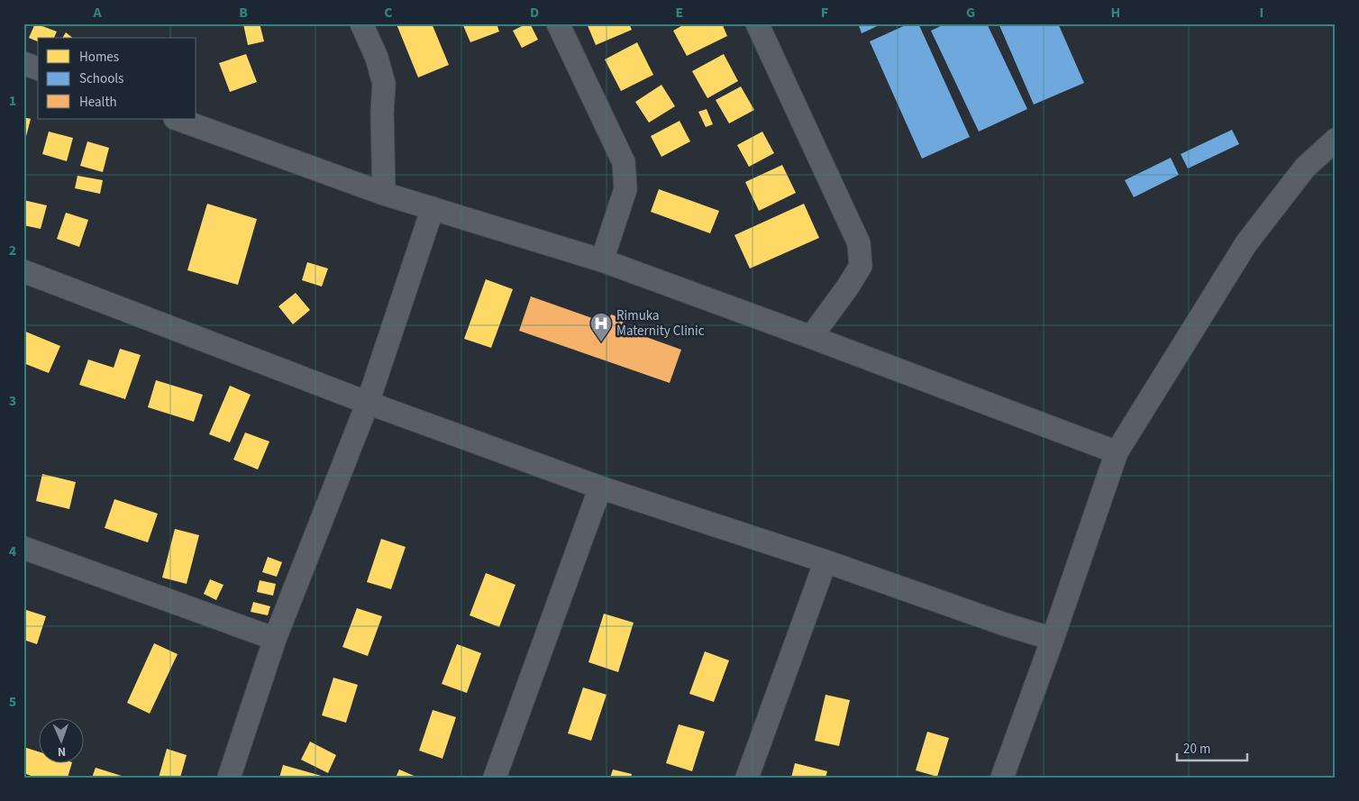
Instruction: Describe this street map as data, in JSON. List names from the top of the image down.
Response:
{
  "places": {
    "hospital": ["Rimuka Maternity Clinic"]
  },
  "legend": ["Homes", "Schools", "Health"],
  "scale_bar": "20 m",
  "north": "bottom",
  "grid": {
    "columns": [
      "A",
      "B",
      "C",
      "D",
      "E",
      "F",
      "G",
      "H",
      "I"
    ],
    "rows": [
      "1",
      "2",
      "3",
      "4",
      "5"
    ]
  }
}
